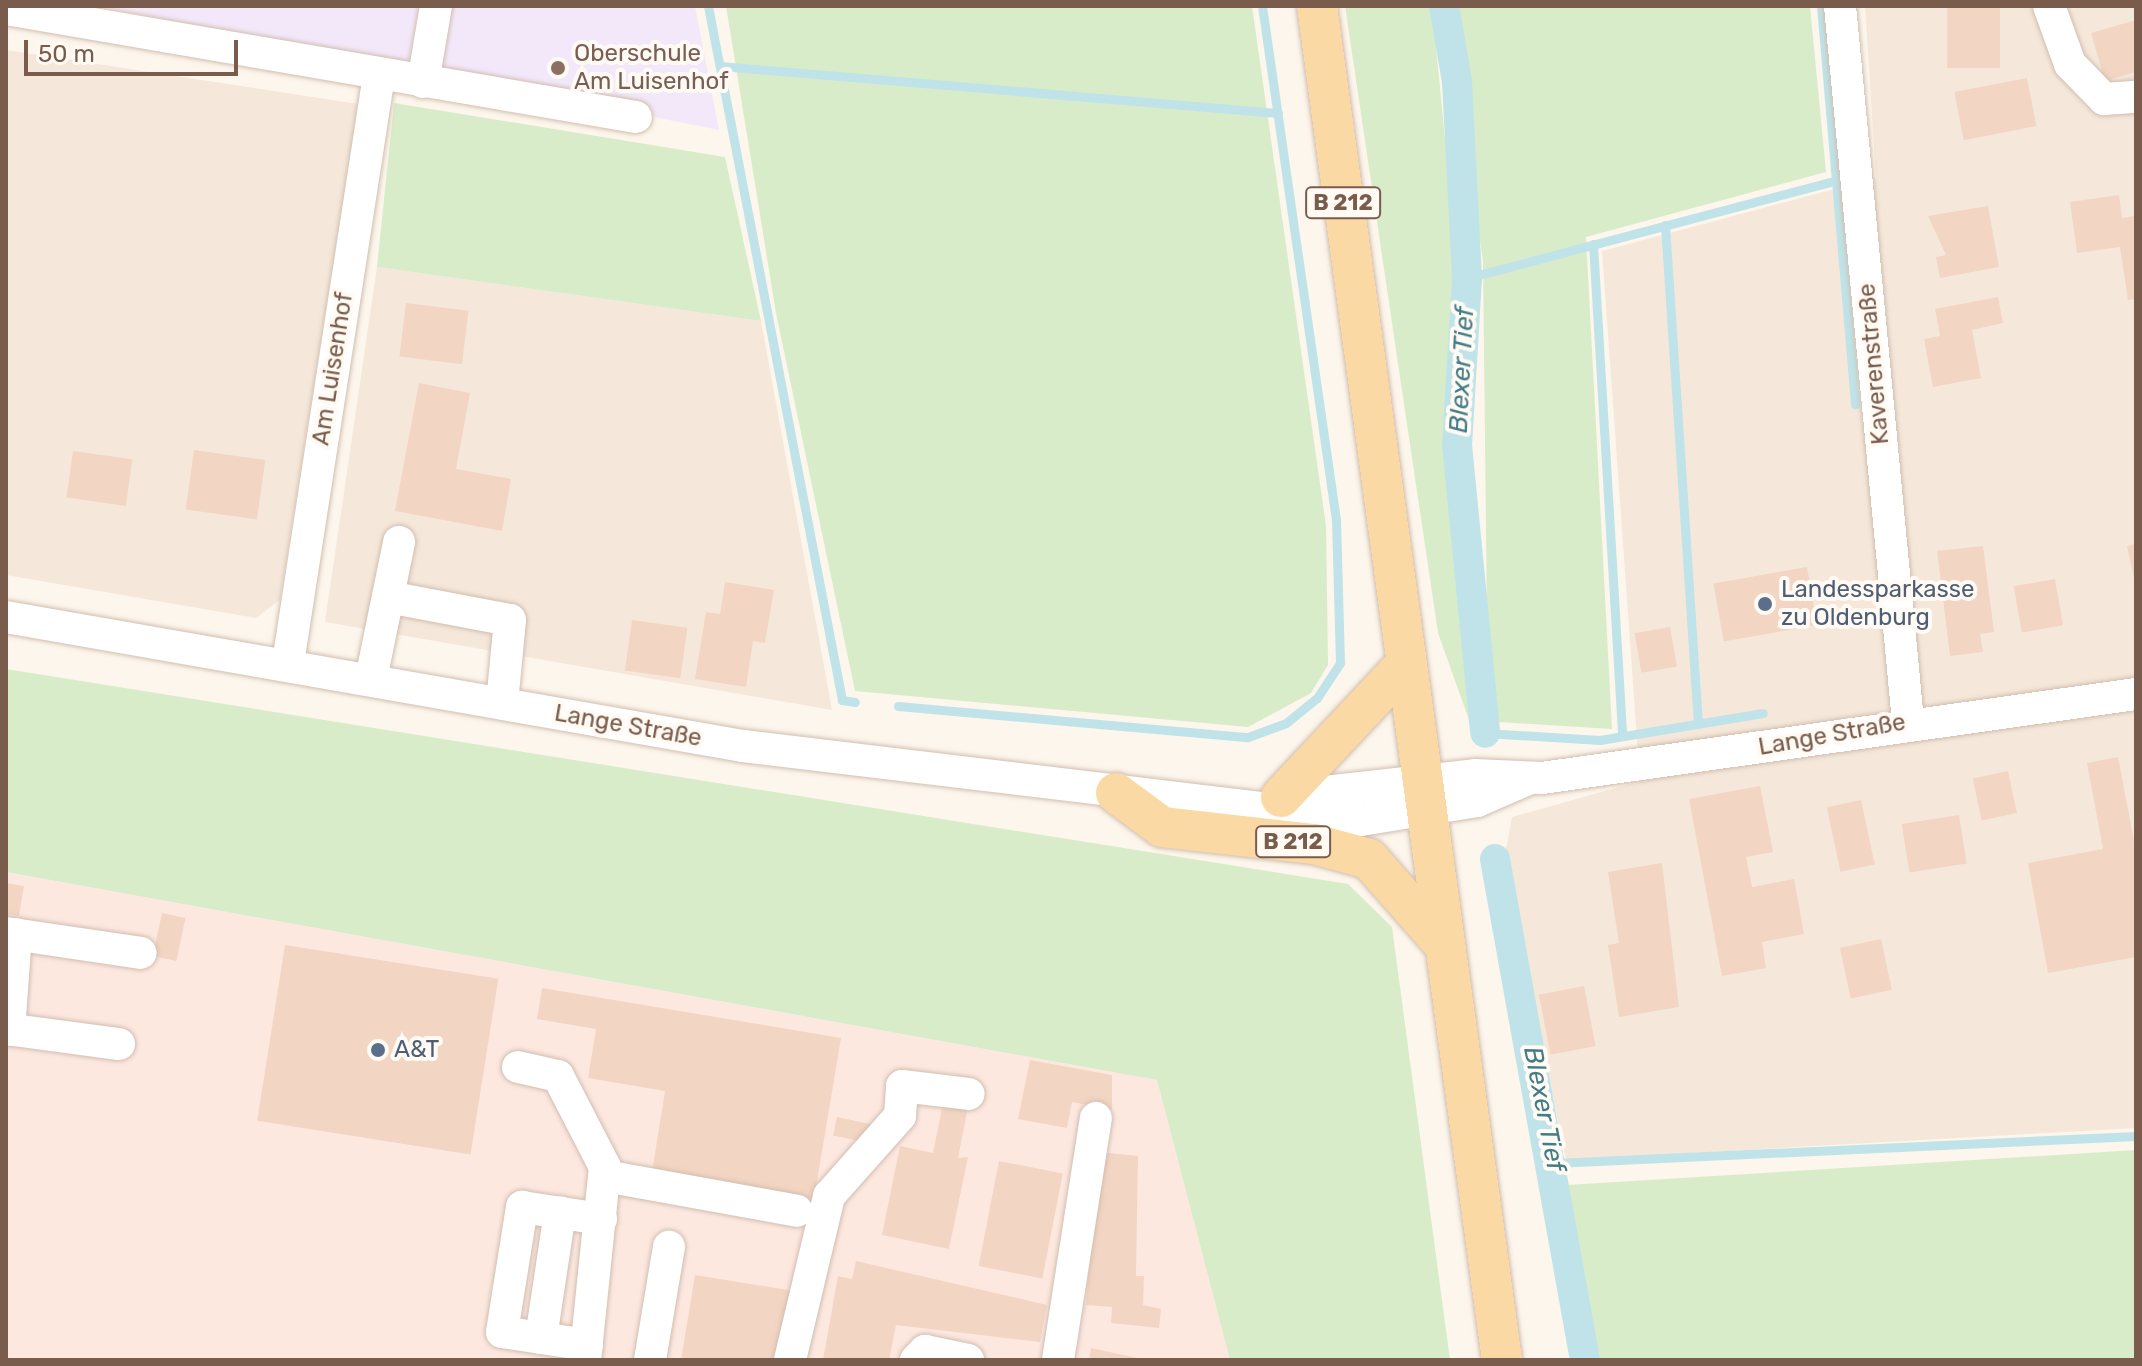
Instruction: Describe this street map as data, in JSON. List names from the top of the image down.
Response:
{
  "streets": {
    "main road": ["B 212"],
    "street": ["Kaverenstraße", "Am Luisenhof", "Lange Straße"]
  },
  "crossings": [
    ["B 212", "Lange Straße"],
    ["Kaverenstraße", "Lange Straße"],
    ["Am Luisenhof", "Lange Straße"]
  ],
  "water": ["Blexer Tief"],
  "places": ["Oberschule Am Luisenhof", "Landessparkasse zu Oldenburg", "A&T"],
  "scale_bar": "50 m"
}
